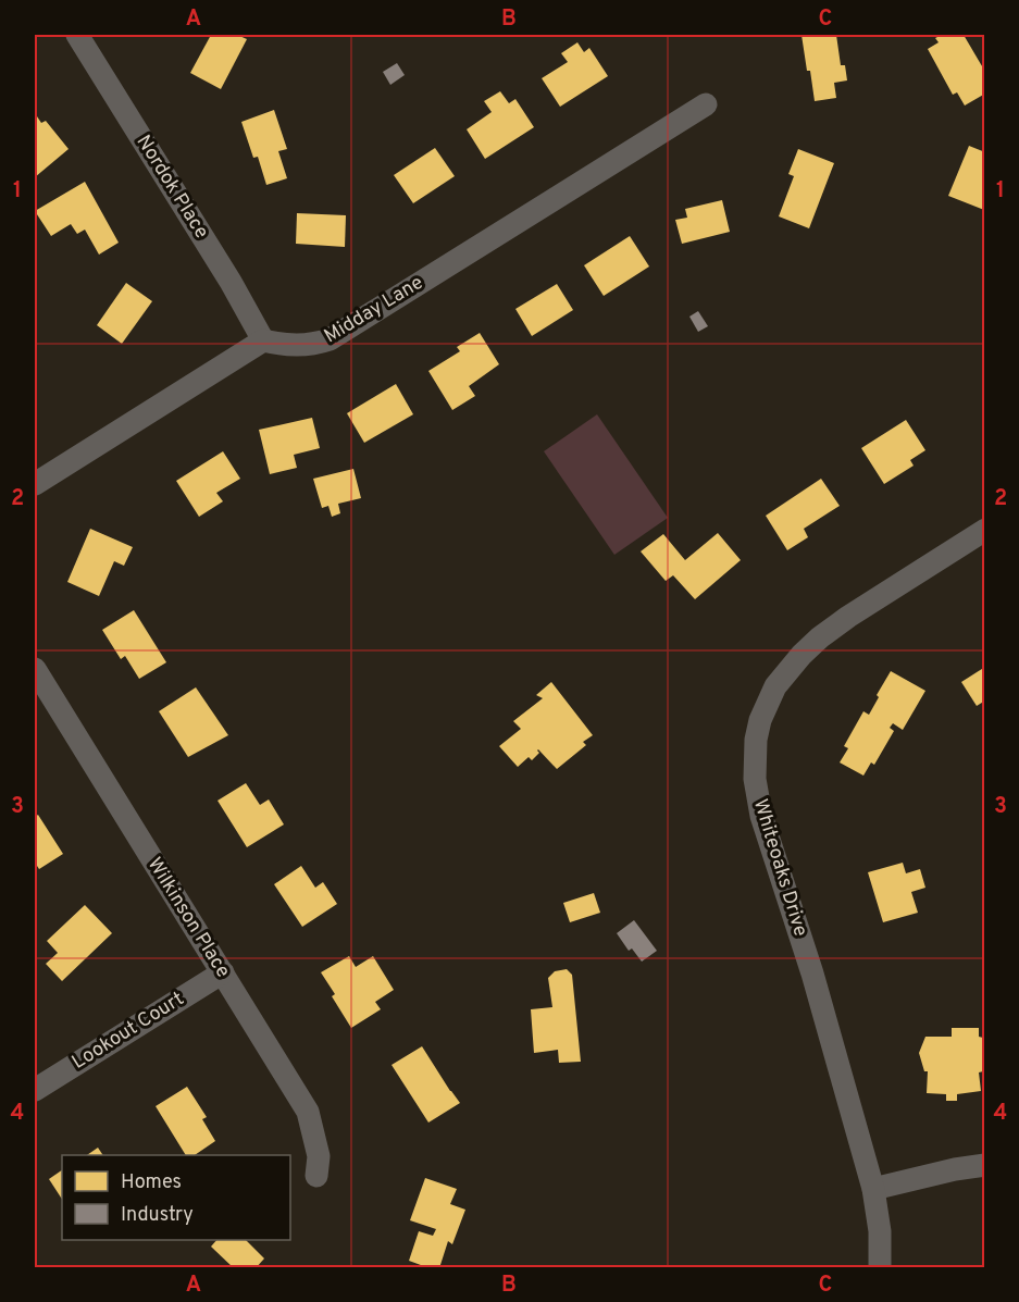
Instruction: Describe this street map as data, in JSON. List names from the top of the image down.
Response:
{
  "streets": {
    "street": [
      "Nordok Place",
      "Midday Lane",
      "Whiteoaks Drive",
      "Wilkinson Place",
      "Lookout Court"
    ]
  },
  "crossings": [
    ["Nordok Place", "Midday Lane"],
    ["Wilkinson Place", "Lookout Court"]
  ],
  "legend": ["Homes", "Industry"],
  "grid": {
    "columns": ["A", "B", "C"],
    "rows": [
      "1",
      "2",
      "3",
      "4"
    ]
  }
}
